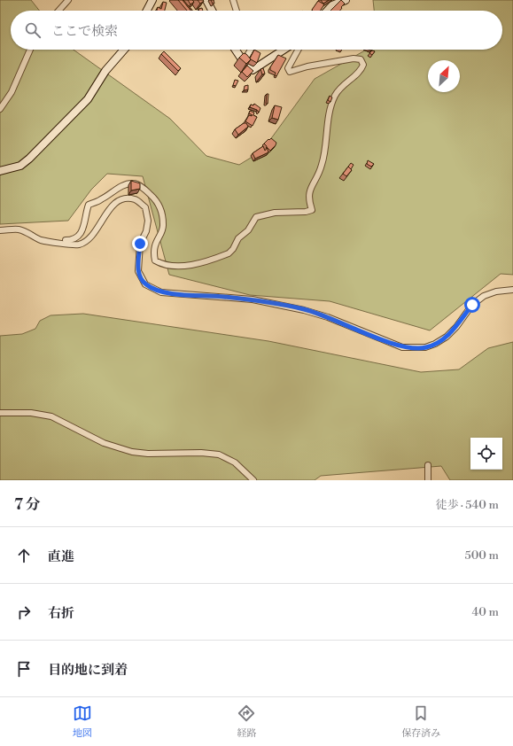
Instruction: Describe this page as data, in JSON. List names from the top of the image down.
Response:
{
  "north": "top right",
  "page": {
    "search": "ここで検索",
    "heading": ["7 分", "徒歩 · 540 m"],
    "list": [
      ["直進", "500 m"],
      ["右折", "40 m"],
      "目的地に到着"
    ],
    "nav": ["地図", "経路", "保存済み"]
  }
}
